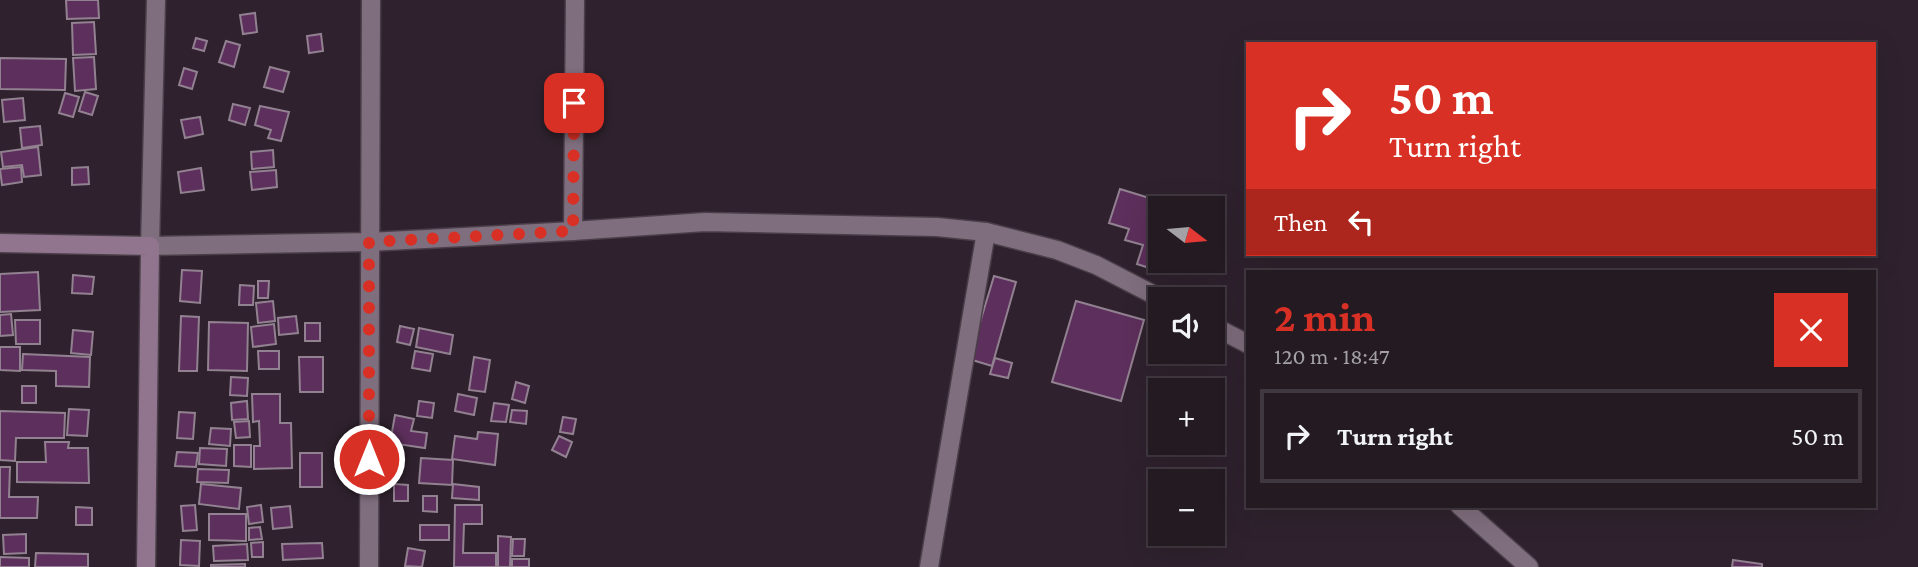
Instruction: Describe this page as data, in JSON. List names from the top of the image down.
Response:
{
  "north": "right",
  "page": {
    "turn": ["50 m", "Turn right"],
    "then": "Then",
    "map_buttons": ["+", "−"],
    "heading": ["2 min", "120 m · 18:47"],
    "list": [
      {
        "name": "Turn right",
        "value": "50 m"
      }
    ]
  }
}
